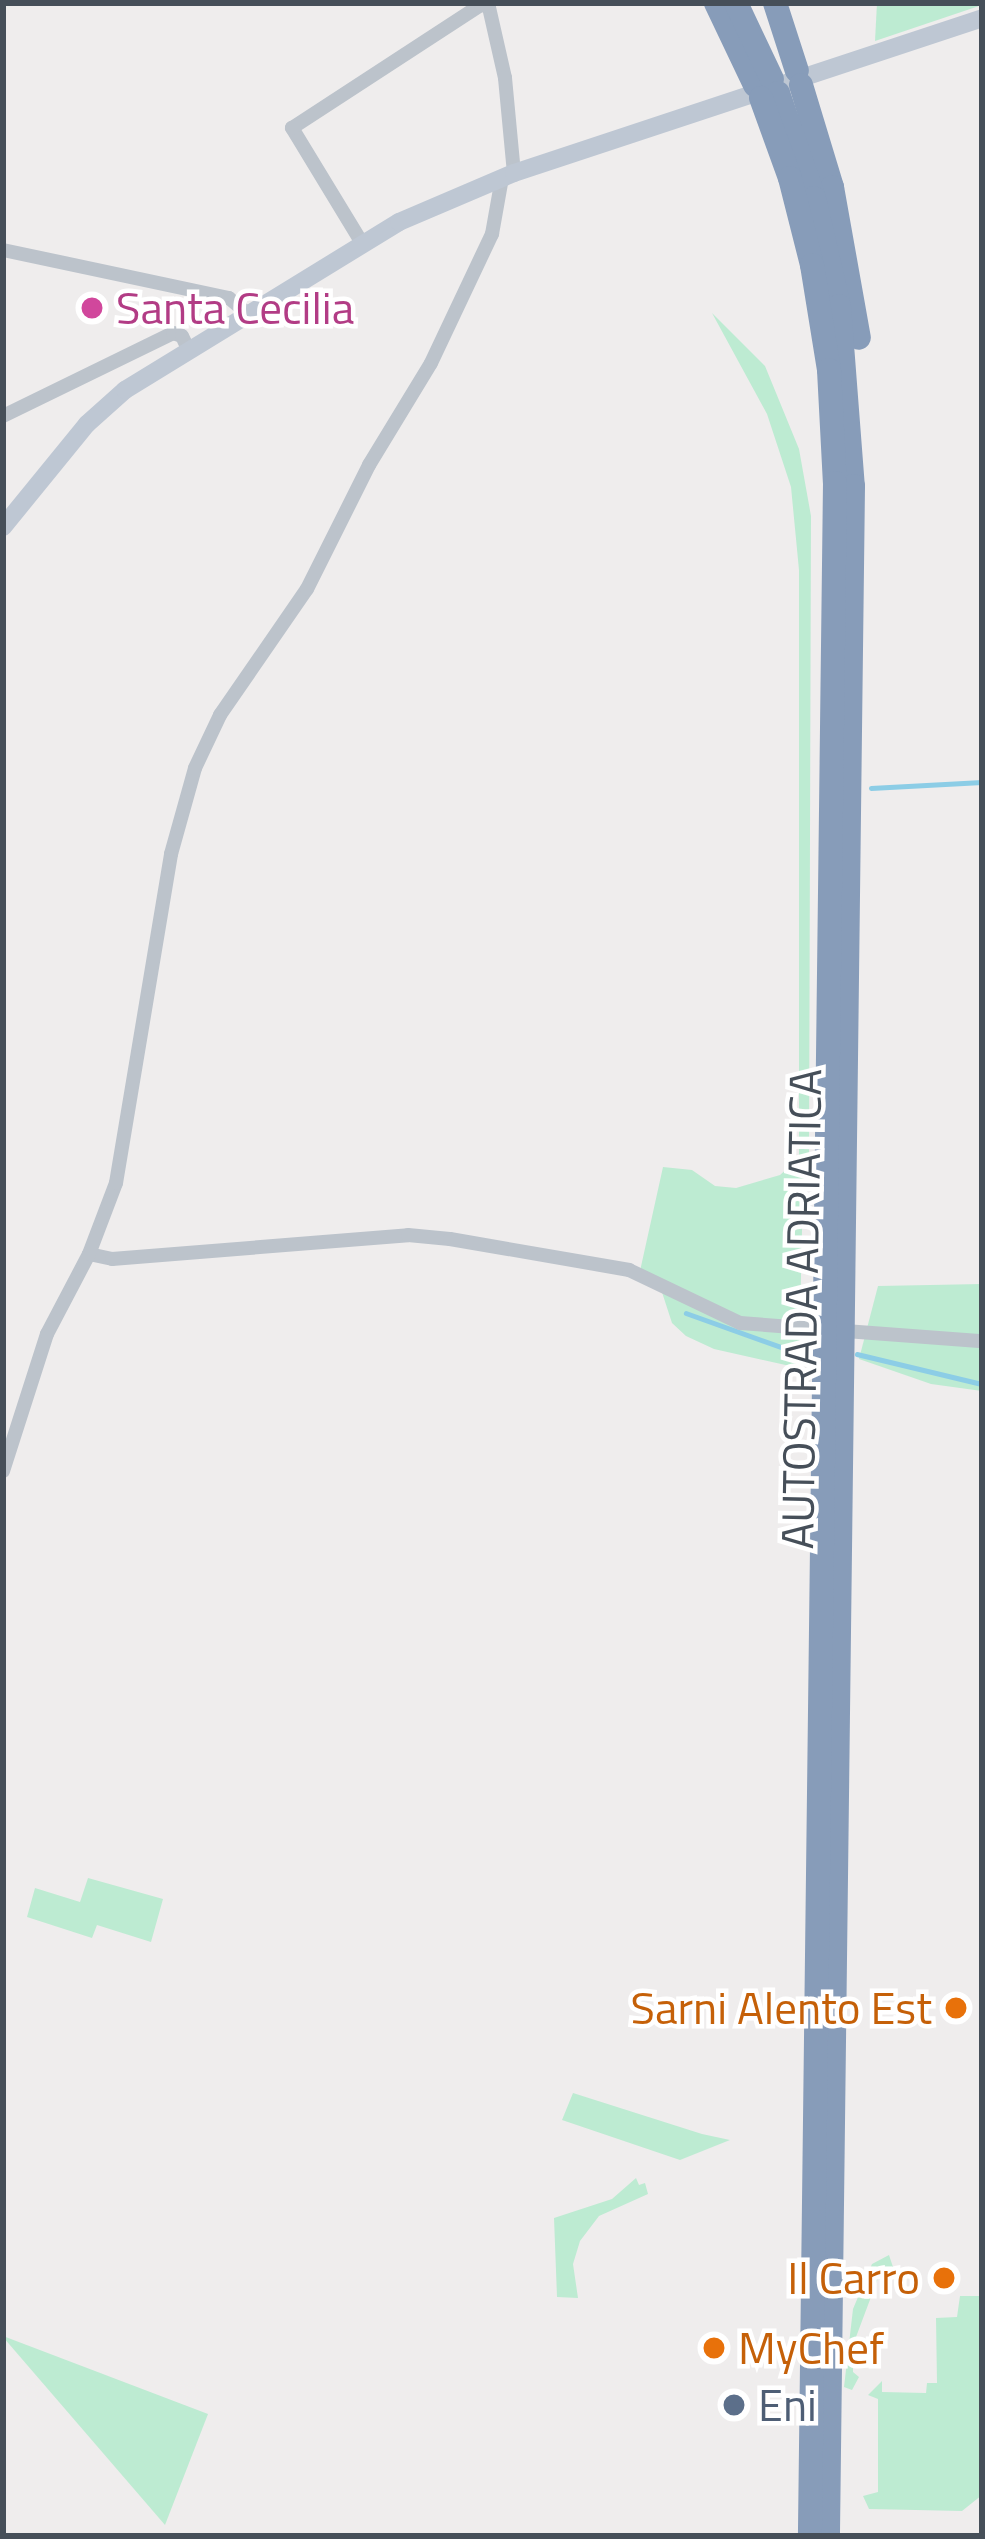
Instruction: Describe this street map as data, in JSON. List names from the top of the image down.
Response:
{
  "streets": {
    "highway": ["AUTOSTRADA ADRIATICA"]
  },
  "places": [
    "Santa Cecilia",
    "Sarni Alento Est",
    "Il Carro",
    "MyChef",
    "Eni"
  ]
}
